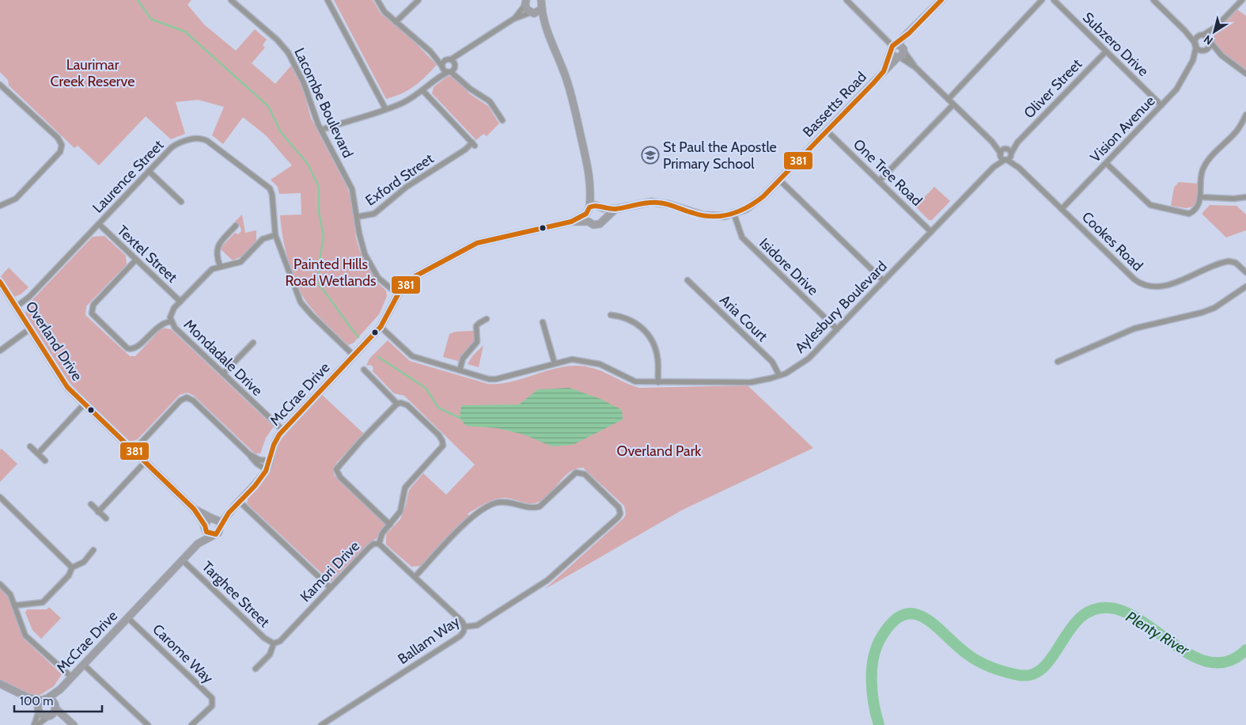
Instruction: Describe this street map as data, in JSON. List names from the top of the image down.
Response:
{
  "streets": {
    "street": [
      "Subzero Drive",
      "Oliver Street",
      "Lacombe Boulevard",
      "Bassetts Road",
      "Vision Avenue",
      "One Tree Road",
      "Laurence Street",
      "Exford Street",
      "Cookes Road",
      "Textel Street",
      "Isidore Drive",
      "Aylesbury Boulevard",
      "Aria Court",
      "Overland Drive",
      "Mondadale Drive",
      "McCrae Drive",
      "Kamori Drive",
      "Targhee Street",
      "Ballam Way",
      "Carome Way"
    ]
  },
  "crossings": [
    ["Subzero Drive", "Oliver Street"],
    ["Subzero Drive", "Vision Avenue"],
    ["Oliver Street", "Cookes Road"],
    ["Oliver Street", "Aylesbury Boulevard"],
    ["Lacombe Boulevard", "Bassetts Road"],
    ["Lacombe Boulevard", "Exford Street"],
    ["Bassetts Road", "One Tree Road"],
    ["Bassetts Road", "Laurence Street"],
    ["Bassetts Road", "Cookes Road"],
    ["Bassetts Road", "Isidore Drive"],
    ["Bassetts Road", "Aylesbury Boulevard"],
    ["Bassetts Road", "McCrae Drive"],
    ["Vision Avenue", "Cookes Road"],
    ["One Tree Road", "Aylesbury Boulevard"],
    ["Laurence Street", "Textel Street"],
    ["Laurence Street", "Overland Drive"],
    ["Laurence Street", "Mondadale Drive"],
    ["Laurence Street", "McCrae Drive"],
    ["Cookes Road", "Aylesbury Boulevard"],
    ["Textel Street", "Mondadale Drive"],
    ["Isidore Drive", "Aylesbury Boulevard"],
    ["Aylesbury Boulevard", "Aria Court"],
    ["Overland Drive", "McCrae Drive"],
    ["Mondadale Drive", "McCrae Drive"],
    ["McCrae Drive", "Targhee Street"],
    ["McCrae Drive", "Carome Way"],
    ["Kamori Drive", "Targhee Street"]
  ],
  "water": ["Plenty River"],
  "parks": ["Laurimar Creek Reserve", "Painted Hills Road Wetlands", "Overland Park"],
  "places": {
    "school or university": ["St Paul the Apostle Primary School"]
  },
  "lines": ["transit line 381"],
  "scale_bar": "100 m",
  "north": "bottom left"
}
